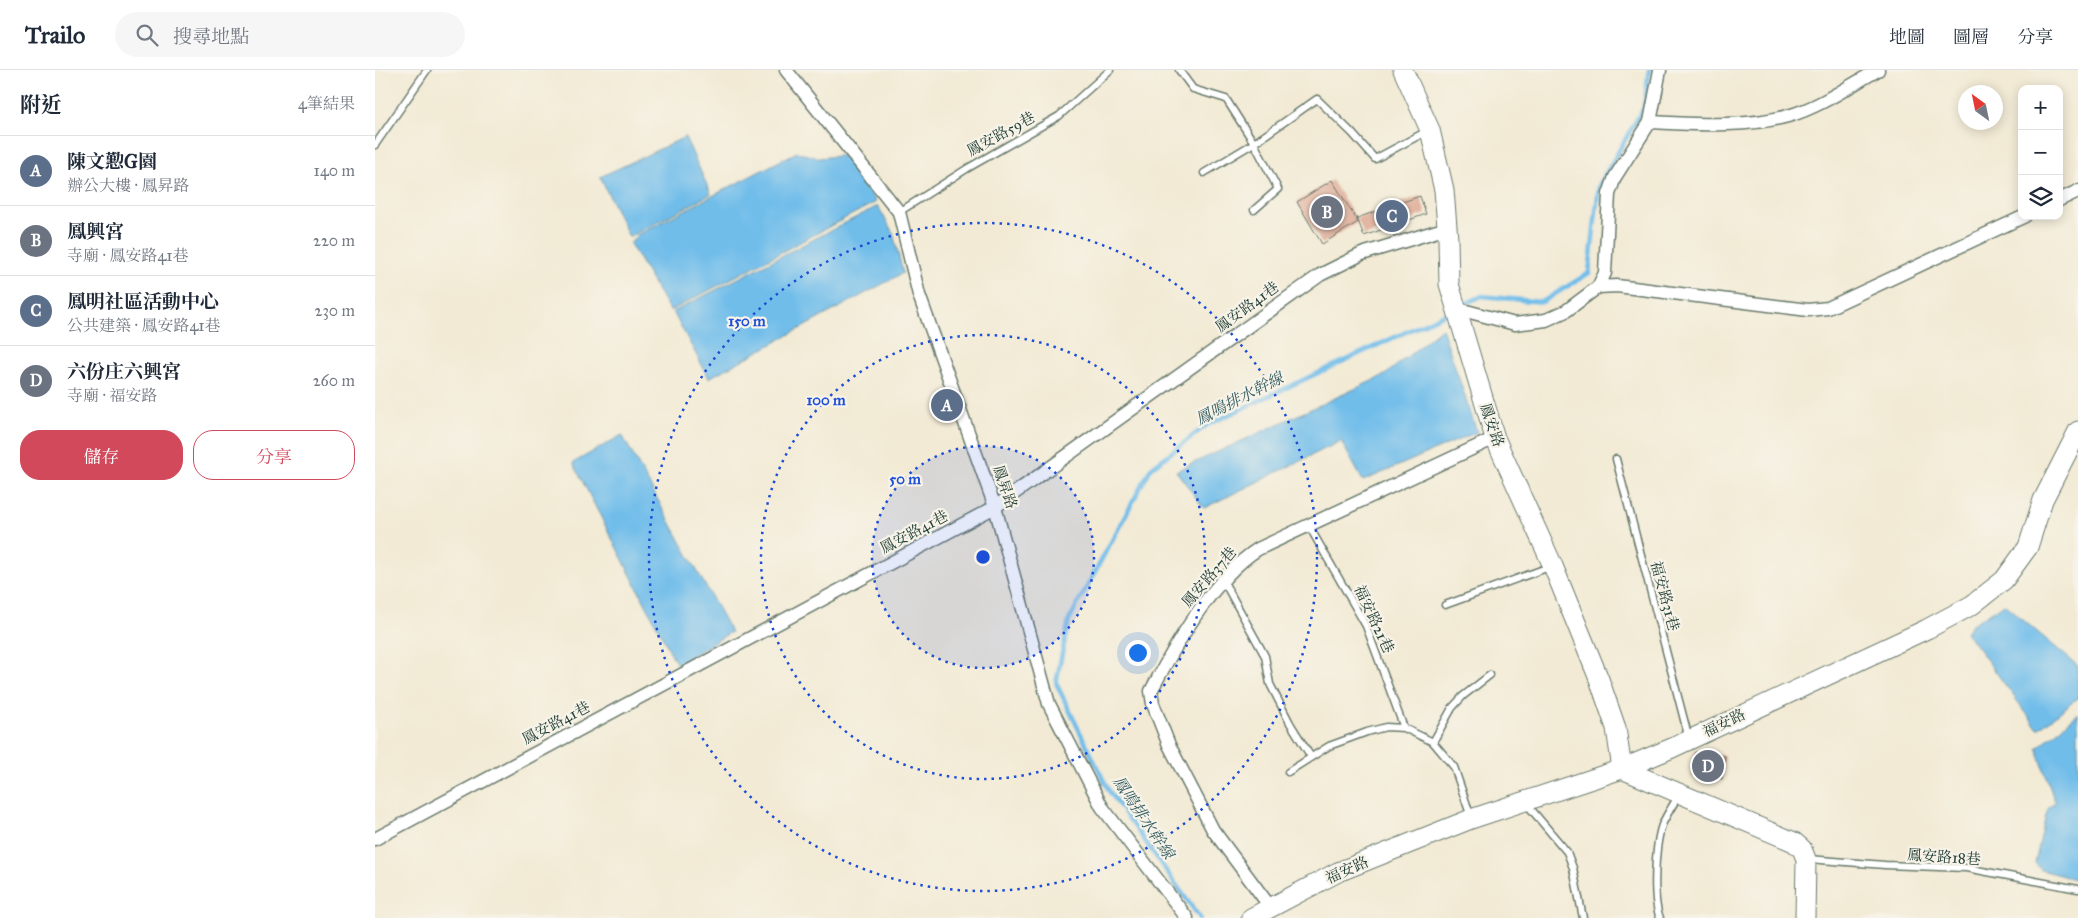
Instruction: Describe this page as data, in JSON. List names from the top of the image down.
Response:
{
  "streets": {
    "street": [
      "鳳安路41巷",
      "鳳安路",
      "鳳昇路",
      "鳳安路37巷",
      "福安路"
    ],
    "lane": [
      "鳳安路59巷",
      "福安路31巷",
      "福安路21巷",
      "鳳安路18巷"
    ]
  },
  "crossings": [
    ["鳳安路59巷", "鳳昇路"],
    ["鳳安路41巷", "鳳安路"],
    ["鳳安路41巷", "鳳昇路"],
    ["鳳安路", "鳳安路37巷"],
    ["鳳安路", "福安路"],
    ["鳳安路37巷", "福安路21巷"],
    ["鳳安路37巷", "福安路"],
    ["福安路31巷", "福安路"]
  ],
  "water": ["鳳鳴排水幹線"],
  "north": "top left",
  "page": {
    "header": "Trailo",
    "search": "搜尋地點",
    "nav": ["地圖", "圖層", "分享"],
    "heading": ["附近", "4筆結果"],
    "map_buttons": ["+", "−"],
    "list": [
      {
        "mark": "A",
        "name": "陳文懃G園",
        "note": "辦公大樓 · 鳳昇路",
        "value": "140 m"
      },
      {
        "mark": "B",
        "name": "鳳興宮",
        "note": "寺廟 · 鳳安路41巷",
        "value": "220 m"
      },
      {
        "mark": "C",
        "name": "鳳明社區活動中心",
        "note": "公共建築 · 鳳安路41巷",
        "value": "230 m"
      },
      {
        "mark": "D",
        "name": "六份庄六興宮",
        "note": "寺廟 · 福安路",
        "value": "260 m"
      }
    ],
    "pins": [
      "B",
      "C",
      "A",
      "D"
    ],
    "buttons": ["儲存", "分享"]
  },
  "rings": ["150 m", "100 m", "50 m"]
}
